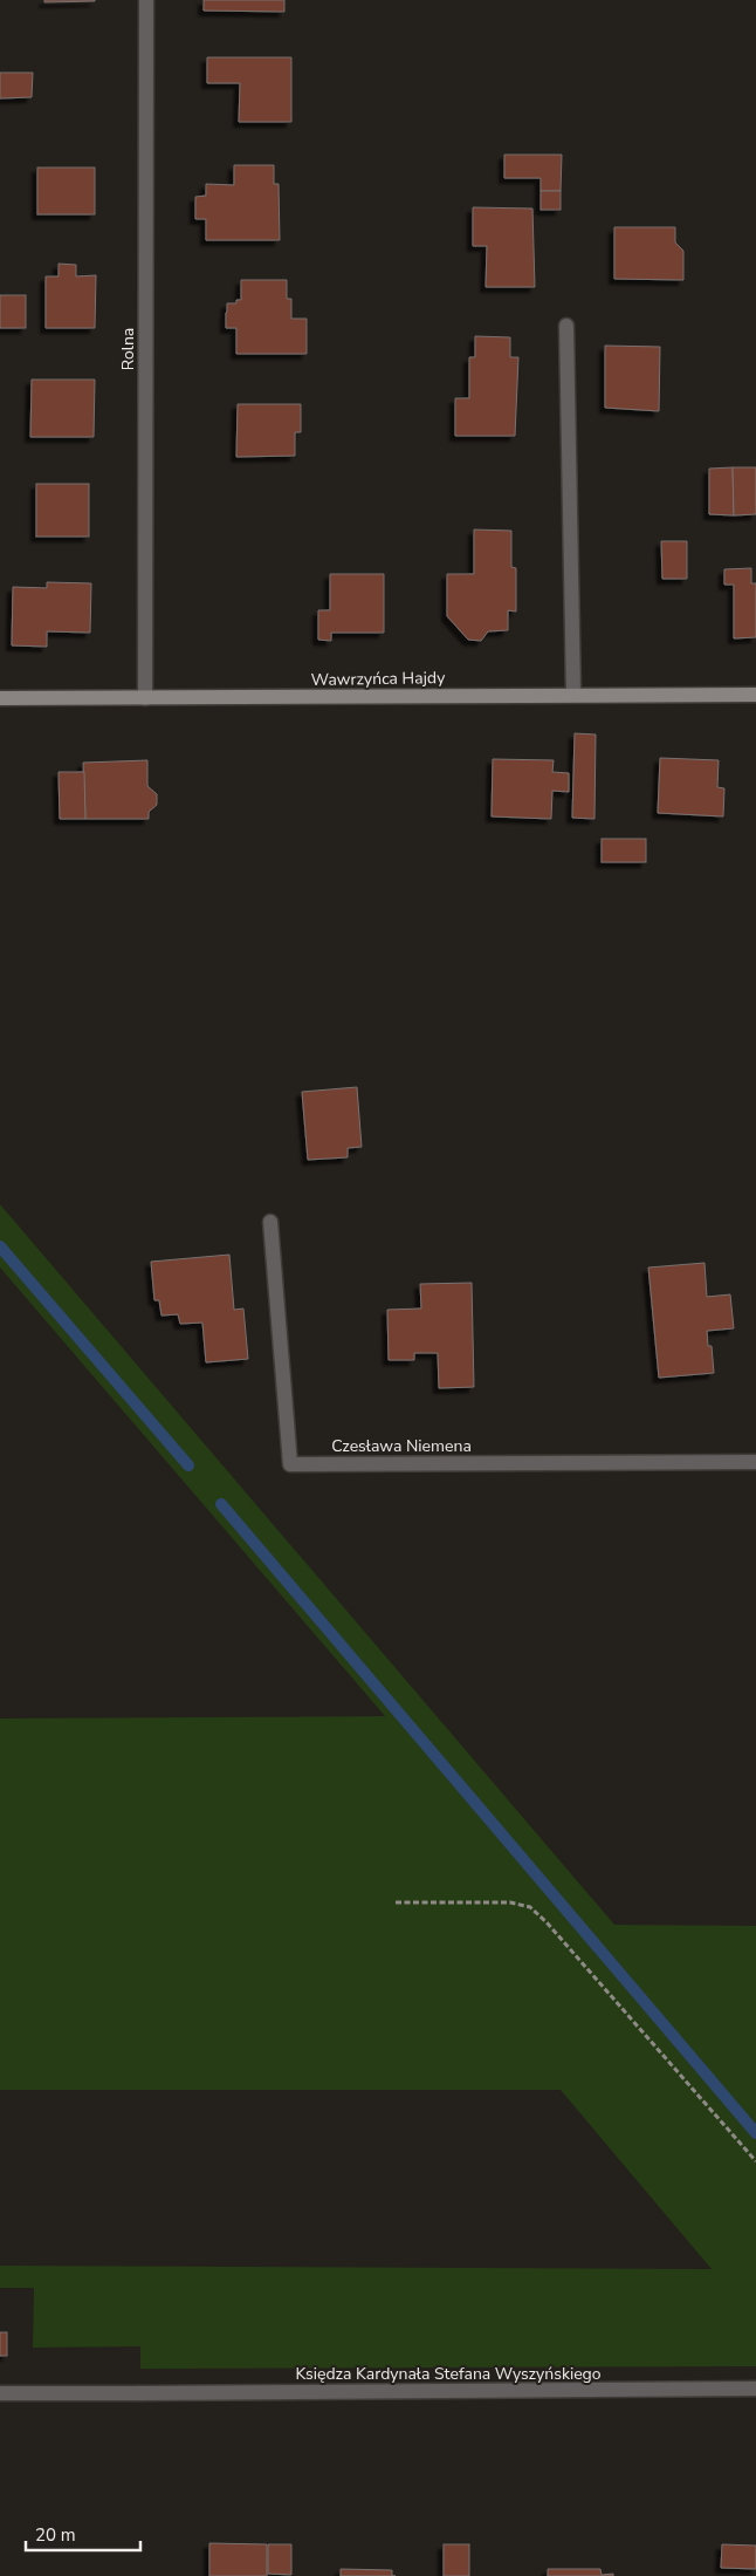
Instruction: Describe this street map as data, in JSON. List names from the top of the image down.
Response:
{
  "streets": {
    "street": [
      "Rolna",
      "Wawrzyńca Hajdy",
      "Czesława Niemena",
      "Księdza Kardynała Stefana Wyszyńskiego"
    ]
  },
  "crossings": [
    ["Rolna", "Wawrzyńca Hajdy"]
  ],
  "scale_bar": "20 m"
}
